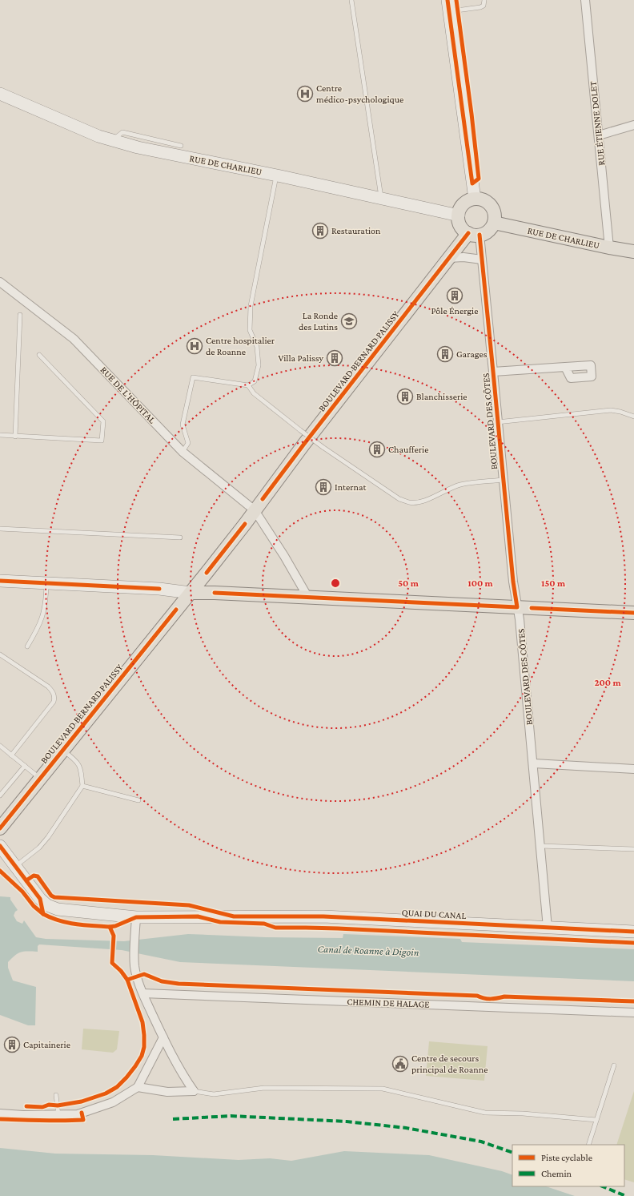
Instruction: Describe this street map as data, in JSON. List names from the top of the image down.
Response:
{
  "streets": {
    "main road": ["RUE DE CHARLIEU", "BOULEVARD BERNARD PALISSY"],
    "street": [
      "RUE ÉTIENNE DOLET",
      "RUE DE L'HÔPITAL",
      "BOULEVARD DES CÔTES",
      "QUAI DU CANAL",
      "CHEMIN DE HALAGE"
    ]
  },
  "crossings": [
    ["RUE ÉTIENNE DOLET", "RUE DE CHARLIEU"],
    ["RUE DE CHARLIEU", "BOULEVARD BERNARD PALISSY"],
    ["RUE DE CHARLIEU", "BOULEVARD DES CÔTES"],
    ["BOULEVARD BERNARD PALISSY", "RUE DE L'HÔPITAL"],
    ["BOULEVARD BERNARD PALISSY", "BOULEVARD DES CÔTES"],
    ["BOULEVARD DES CÔTES", "QUAI DU CANAL"]
  ],
  "water": ["Canal de Roanne à Digoin"],
  "places": {
    "hospital": ["Centre médico-psychologique", "Centre hospitalier de Roanne"],
    "building": [
      "Restauration",
      "Pôle Énergie",
      "Garages",
      "Villa Palissy",
      "Blanchisserie",
      "Chaufferie",
      "Internat",
      "Capitainerie"
    ],
    "school or university": ["La Ronde des Lutins"],
    "public building": ["Centre de secours principal de Roanne"]
  },
  "legend": ["Piste cyclable", "Chemin"],
  "rings": [
    "50 m",
    "100 m",
    "150 m",
    "200 m"
  ]
}
